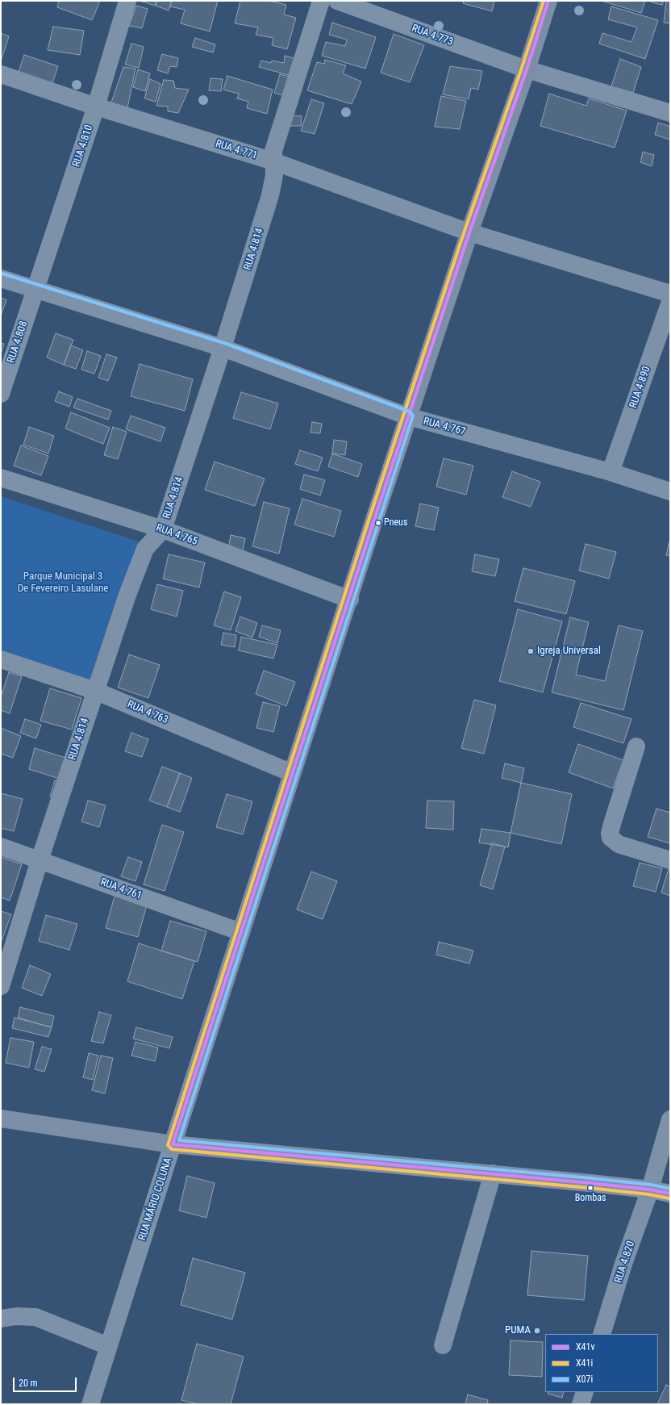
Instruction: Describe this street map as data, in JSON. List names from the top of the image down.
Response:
{
  "streets": {
    "main road": ["RUA MÁRIO COLUNA"],
    "street": [
      "RUA 4.773",
      "RUA 4.810",
      "RUA 4.771",
      "RUA 4.814",
      "RUA 4.808",
      "RUA 4.890",
      "RUA 4.767",
      "RUA 4.765",
      "RUA 4.763",
      "RUA 4.761",
      "RUA 4.820"
    ]
  },
  "crossings": [
    ["RUA 4.773", "RUA MÁRIO COLUNA"],
    ["RUA 4.810", "RUA 4.771"],
    ["RUA 4.810", "RUA 4.808"],
    ["RUA 4.810", "RUA 4.767"],
    ["RUA 4.771", "RUA 4.814"],
    ["RUA 4.771", "RUA MÁRIO COLUNA"],
    ["RUA 4.814", "RUA 4.767"],
    ["RUA 4.814", "RUA 4.765"],
    ["RUA 4.814", "RUA 4.763"],
    ["RUA 4.814", "RUA 4.761"],
    ["RUA 4.808", "RUA 4.767"],
    ["RUA 4.890", "RUA 4.767"],
    ["RUA 4.767", "RUA MÁRIO COLUNA"],
    ["RUA 4.765", "RUA MÁRIO COLUNA"],
    ["RUA 4.763", "RUA MÁRIO COLUNA"],
    ["RUA 4.761", "RUA MÁRIO COLUNA"]
  ],
  "parks": ["Parque Municipal 3 De Fevereiro Lasulane"],
  "places": [
    "Pneus",
    "Igreja Universal",
    "Bombas",
    "PUMA"
  ],
  "lines": ["transit line X41v", "transit line X41i", "transit line X07i"],
  "legend": ["X41v", "X41i", "X07i"],
  "scale_bar": "20 m"
}
